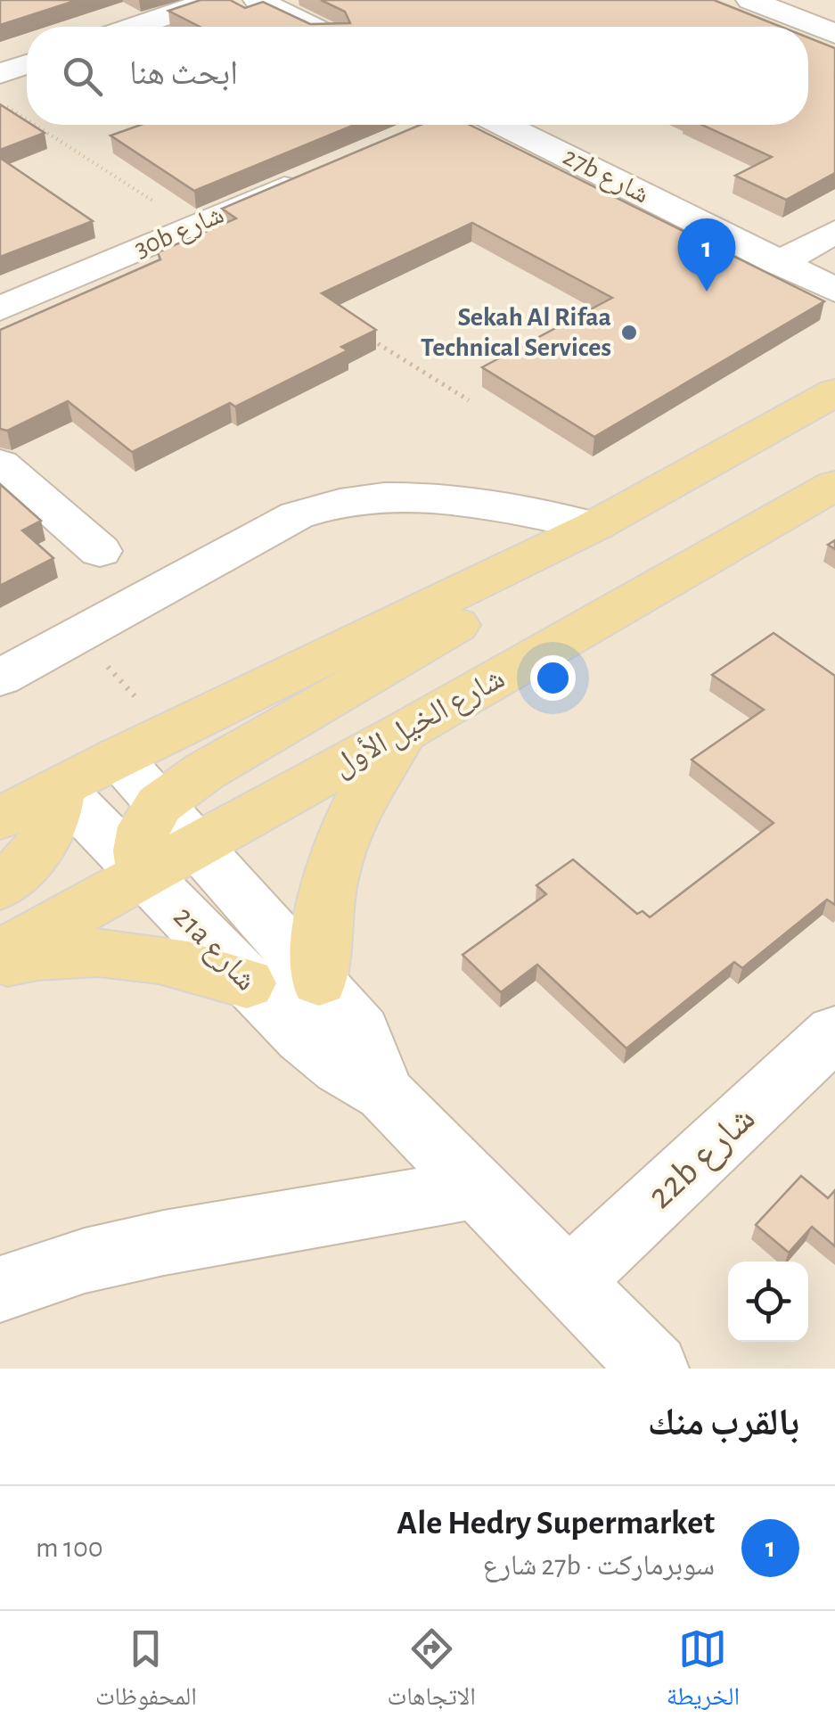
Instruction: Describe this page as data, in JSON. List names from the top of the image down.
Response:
{
  "streets": {
    "main road": ["شارع الخيل الأول"],
    "street": [
      "27b شارع",
      "30b شارع",
      "21a شارع",
      "22b شارع"
    ]
  },
  "crossings": [
    ["شارع الخيل الأول", "21a شارع"],
    ["21a شارع", "22b شارع"]
  ],
  "places": ["Sekah Al Rifaa Technical Services"],
  "page": {
    "search": "ابحث هنا",
    "pins": "1",
    "heading": "بالقرب منك",
    "list": [
      {
        "mark": "1",
        "name": "Ale Hedry Supermarket",
        "note": "سوبرماركت · 27b شارع",
        "value": "100 m"
      }
    ],
    "nav": ["الخريطة", "الاتجاهات", "المحفوظات"]
  }
}
